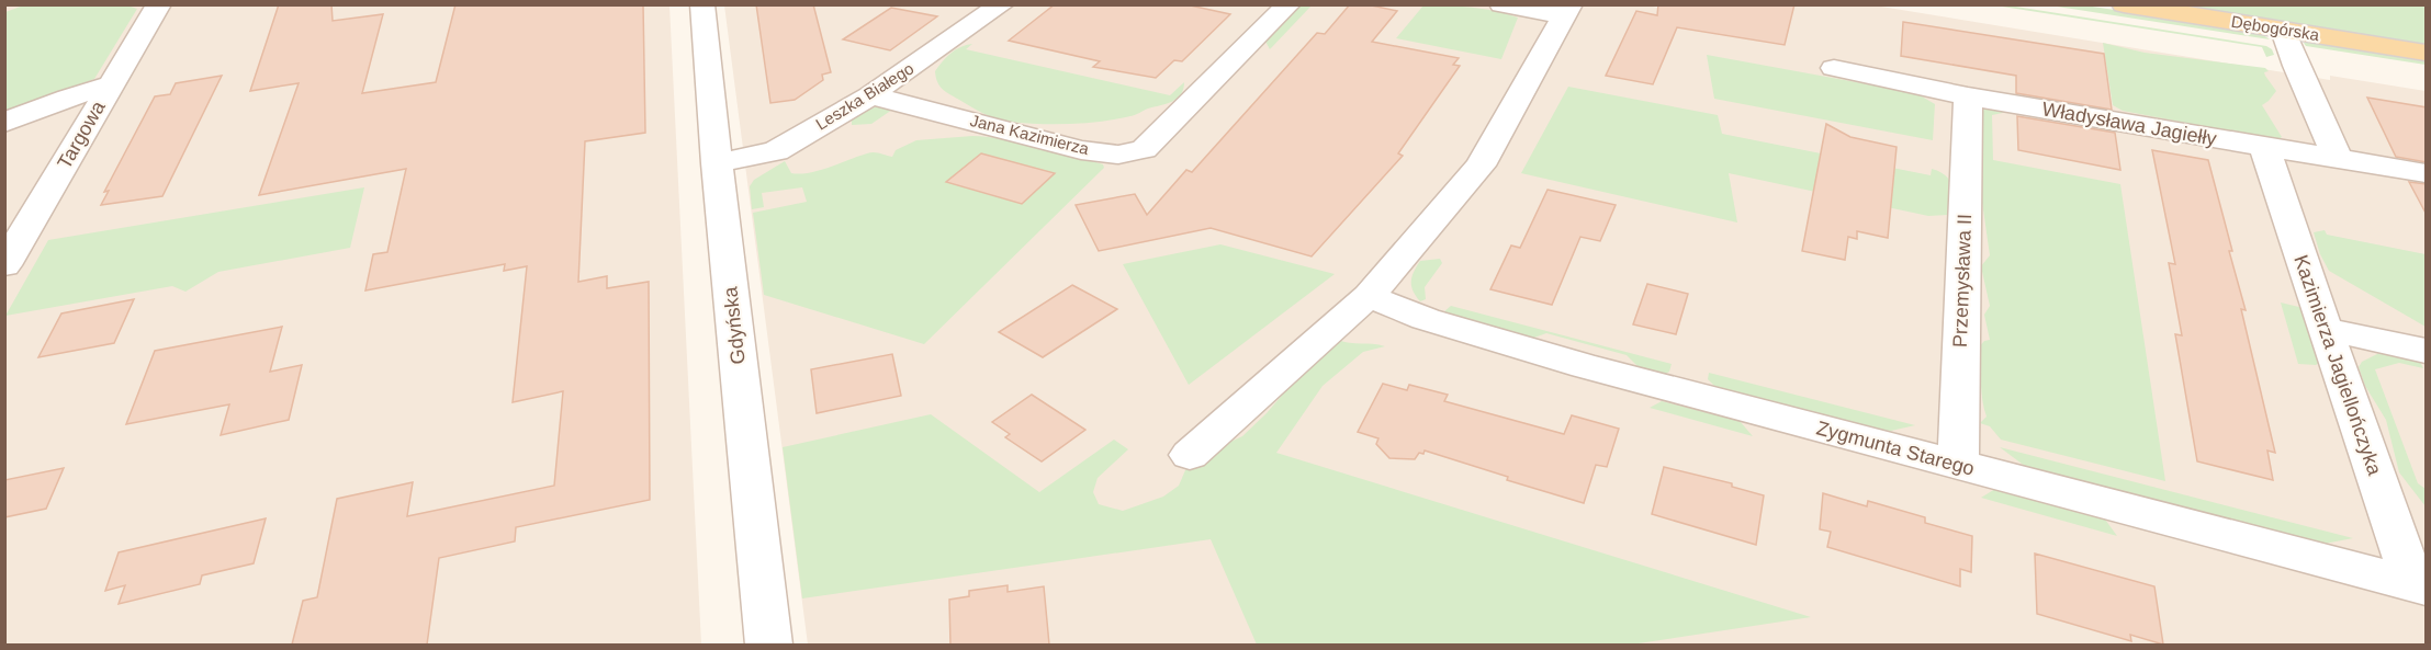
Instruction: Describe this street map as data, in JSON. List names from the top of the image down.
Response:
{
  "streets": {
    "main road": ["Dębogórska"],
    "street": [
      "Leszka Białego",
      "Władysława Jagiełły",
      "Targowa",
      "Jana Kazimierza",
      "Przemysława II",
      "Gdyńska",
      "Kazimierza Jagiellończyka",
      "Zygmunta Starego"
    ]
  },
  "crossings": [
    ["Leszka Białego", "Jana Kazimierza"],
    ["Leszka Białego", "Gdyńska"],
    ["Władysława Jagiełły", "Przemysława II"],
    ["Władysława Jagiełły", "Kazimierza Jagiellończyka"],
    ["Przemysława II", "Zygmunta Starego"],
    ["Kazimierza Jagiellończyka", "Zygmunta Starego"]
  ]
}
